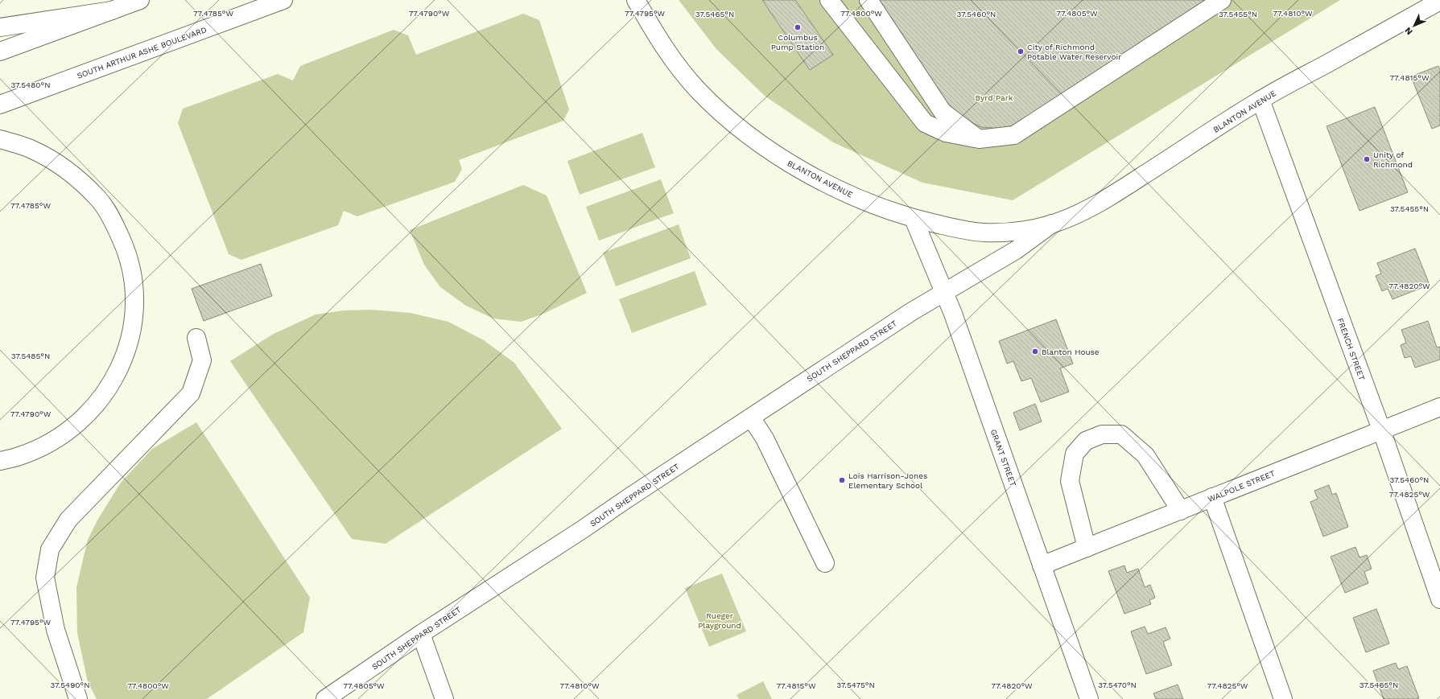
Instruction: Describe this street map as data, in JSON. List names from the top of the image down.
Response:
{
  "streets": {
    "main road": [
      "SOUTH ARTHUR ASHE BOULEVARD",
      "BLANTON AVENUE",
      "FRENCH STREET",
      "SOUTH SHEPPARD STREET",
      "GRANT STREET",
      "WALPOLE STREET"
    ]
  },
  "crossings": [
    ["BLANTON AVENUE", "FRENCH STREET"],
    ["BLANTON AVENUE", "SOUTH SHEPPARD STREET"],
    ["BLANTON AVENUE", "GRANT STREET"],
    ["FRENCH STREET", "WALPOLE STREET"],
    ["SOUTH SHEPPARD STREET", "GRANT STREET"],
    ["GRANT STREET", "WALPOLE STREET"]
  ],
  "parks": ["Byrd Park", "Rueger Playground"],
  "places": [
    "Columbus Pump Station",
    "City of Richmond Potable Water Reservoir",
    "Unity of Richmond",
    "Blanton House",
    "Lois Harrison-Jones Elementary School"
  ],
  "north": "bottom left",
  "coordinates": [
    "77.4785°W",
    "77.4790°W",
    "77.4795°W",
    "77.4800°W",
    "77.4805°W",
    "77.4810°W",
    "37.5465°N",
    "37.5460°N",
    "37.5455°N",
    "77.4815°W",
    "37.5480°N",
    "77.4820°W",
    "37.5485°N",
    "77.4825°W",
    "37.5490°N",
    "37.5475°N",
    "37.5470°N"
  ]
}
